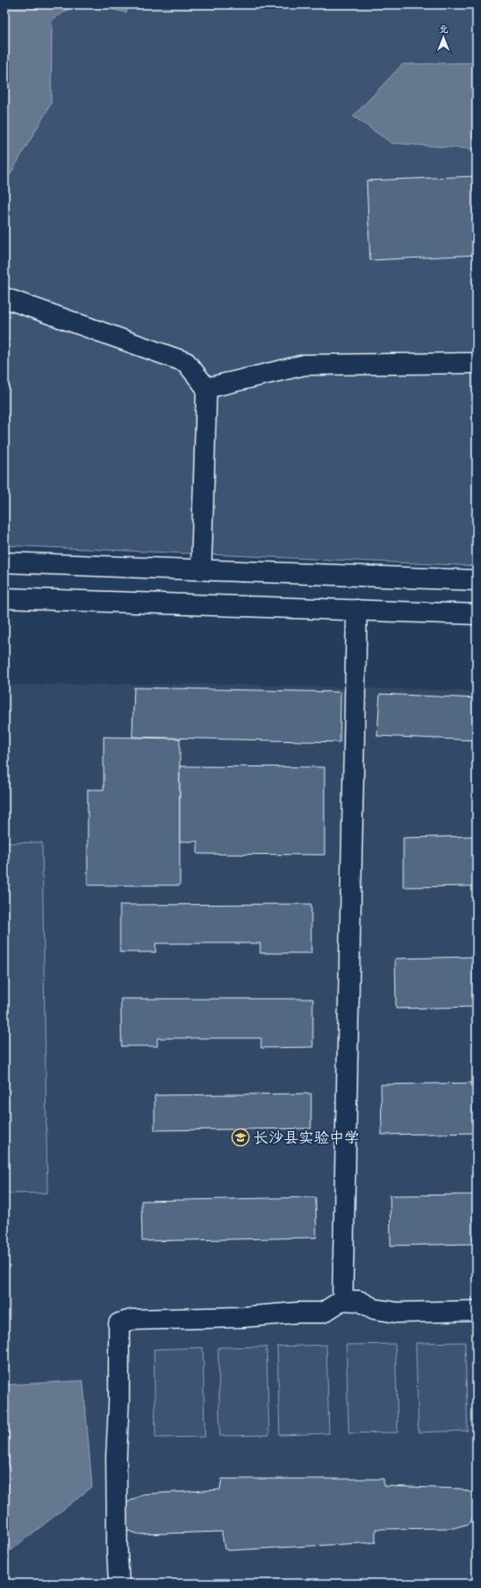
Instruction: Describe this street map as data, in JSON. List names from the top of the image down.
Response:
{
  "places": {
    "school or university": ["长沙县实验中学"]
  },
  "north": "top"
}
